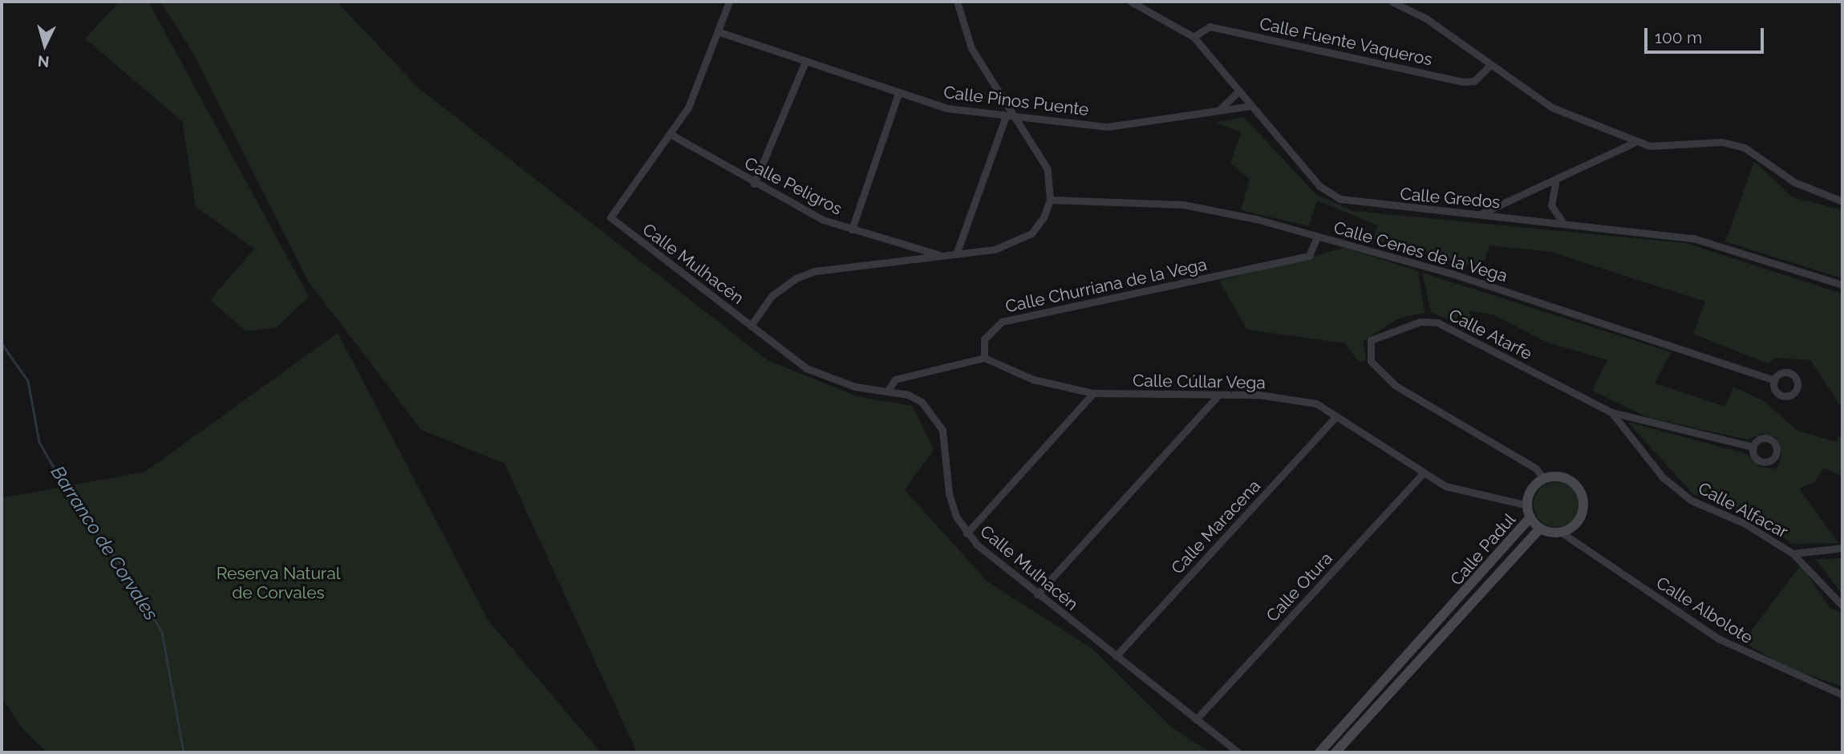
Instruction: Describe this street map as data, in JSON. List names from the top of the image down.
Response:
{
  "streets": {
    "street": [
      "Calle Fuente Vaqueros",
      "Calle Pinos Puente",
      "Calle Peligros",
      "Calle Gredos",
      "Calle Cenes de la Vega",
      "Calle Mulhacén",
      "Calle Churriana de la Vega",
      "Calle Atarfe",
      "Calle Cúllar Vega",
      "Calle Alfacar",
      "Calle Maracena",
      "Calle Padul",
      "Calle Otura",
      "Calle Albolote"
    ]
  },
  "crossings": [
    ["Calle Fuente Vaqueros", "Calle Gredos"],
    ["Calle Pinos Puente", "Calle Gredos"],
    ["Calle Peligros", "Calle Cenes de la Vega"],
    ["Calle Peligros", "Calle Mulhacén"],
    ["Calle Cenes de la Vega", "Calle Churriana de la Vega"],
    ["Calle Mulhacén", "Calle Maracena"],
    ["Calle Mulhacén", "Calle Otura"],
    ["Calle Churriana de la Vega", "Calle Cúllar Vega"],
    ["Calle Atarfe", "Calle Cúllar Vega"],
    ["Calle Atarfe", "Calle Alfacar"],
    ["Calle Atarfe", "Calle Padul"],
    ["Calle Atarfe", "Calle Albolote"],
    ["Calle Cúllar Vega", "Calle Maracena"],
    ["Calle Cúllar Vega", "Calle Padul"],
    ["Calle Cúllar Vega", "Calle Otura"],
    ["Calle Cúllar Vega", "Calle Albolote"],
    ["Calle Padul", "Calle Albolote"]
  ],
  "water": ["Barranco de Corvales"],
  "parks": ["Reserva Natural de Corvales"],
  "scale_bar": "100 m",
  "north": "bottom"
}
